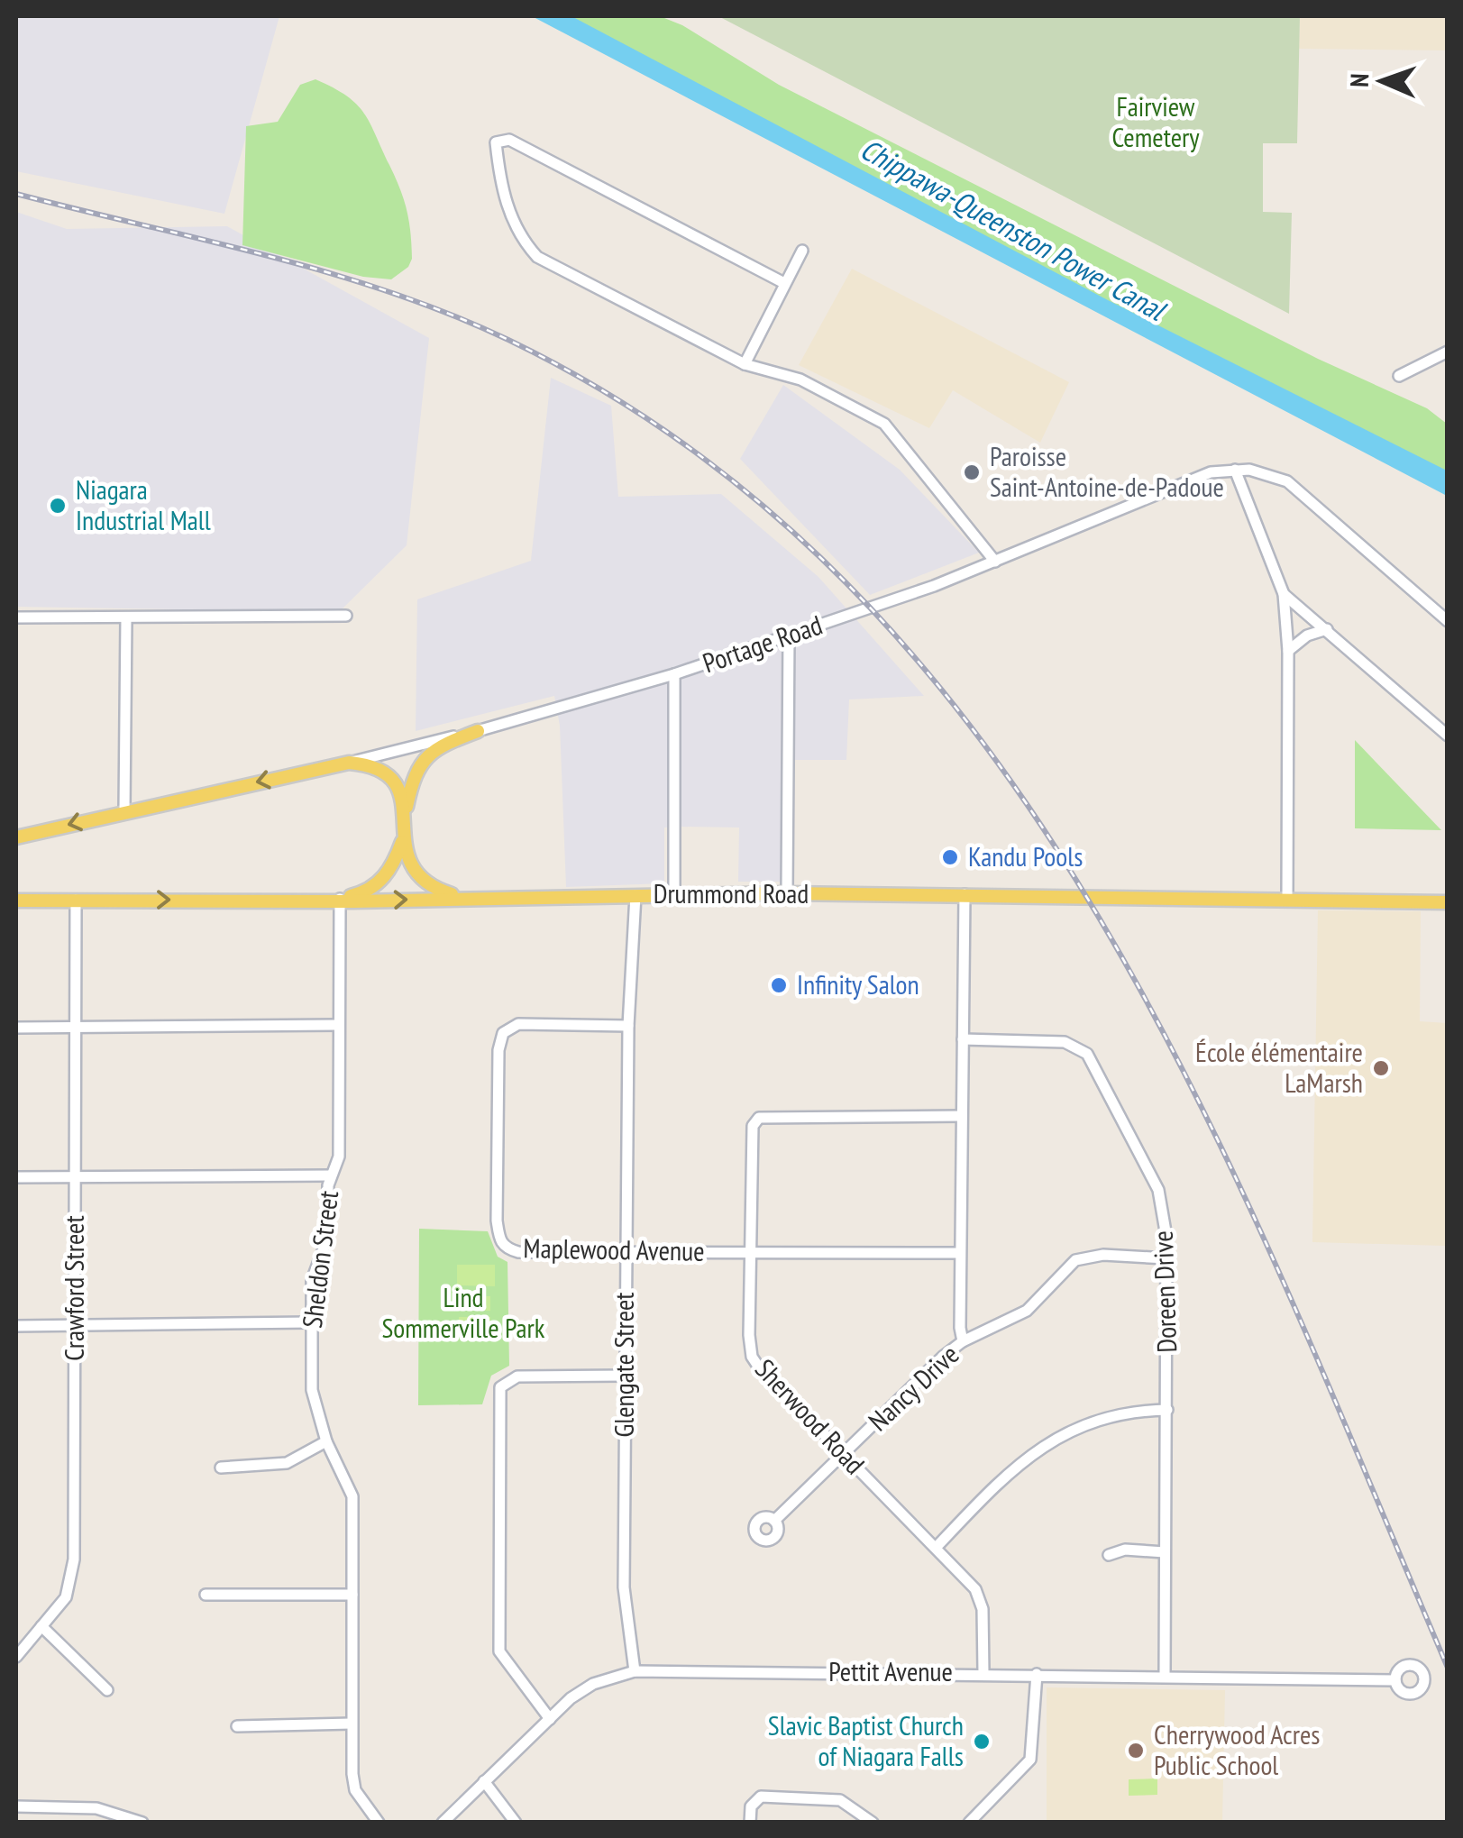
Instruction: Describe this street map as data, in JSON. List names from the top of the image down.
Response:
{
  "streets": {
    "main road": ["Portage Road", "Drummond Road"],
    "street": [
      "Maplewood Avenue",
      "Sheldon Street",
      "Crawford Street",
      "Doreen Drive",
      "Glengate Street",
      "Nancy Drive",
      "Sherwood Road",
      "Pettit Avenue"
    ]
  },
  "crossings": [
    ["Drummond Road", "Sheldon Street"],
    ["Drummond Road", "Crawford Street"],
    ["Drummond Road", "Glengate Street"],
    ["Maplewood Avenue", "Glengate Street"],
    ["Maplewood Avenue", "Sherwood Road"],
    ["Doreen Drive", "Nancy Drive"],
    ["Doreen Drive", "Pettit Avenue"],
    ["Glengate Street", "Pettit Avenue"],
    ["Nancy Drive", "Sherwood Road"],
    ["Sherwood Road", "Pettit Avenue"]
  ],
  "water": ["Chippawa-Queenston Power Canal"],
  "parks": ["Fairview Cemetery", "Lind Sommerville Park"],
  "places": [
    "Paroisse Saint-Antoine-de-Padoue",
    "Niagara Industrial Mall",
    "Kandu Pools",
    "Infinity Salon",
    "École élémentaire LaMarsh",
    "Slavic Baptist Church of Niagara Falls",
    "Cherrywood Acres Public School"
  ],
  "north": "left"
}
